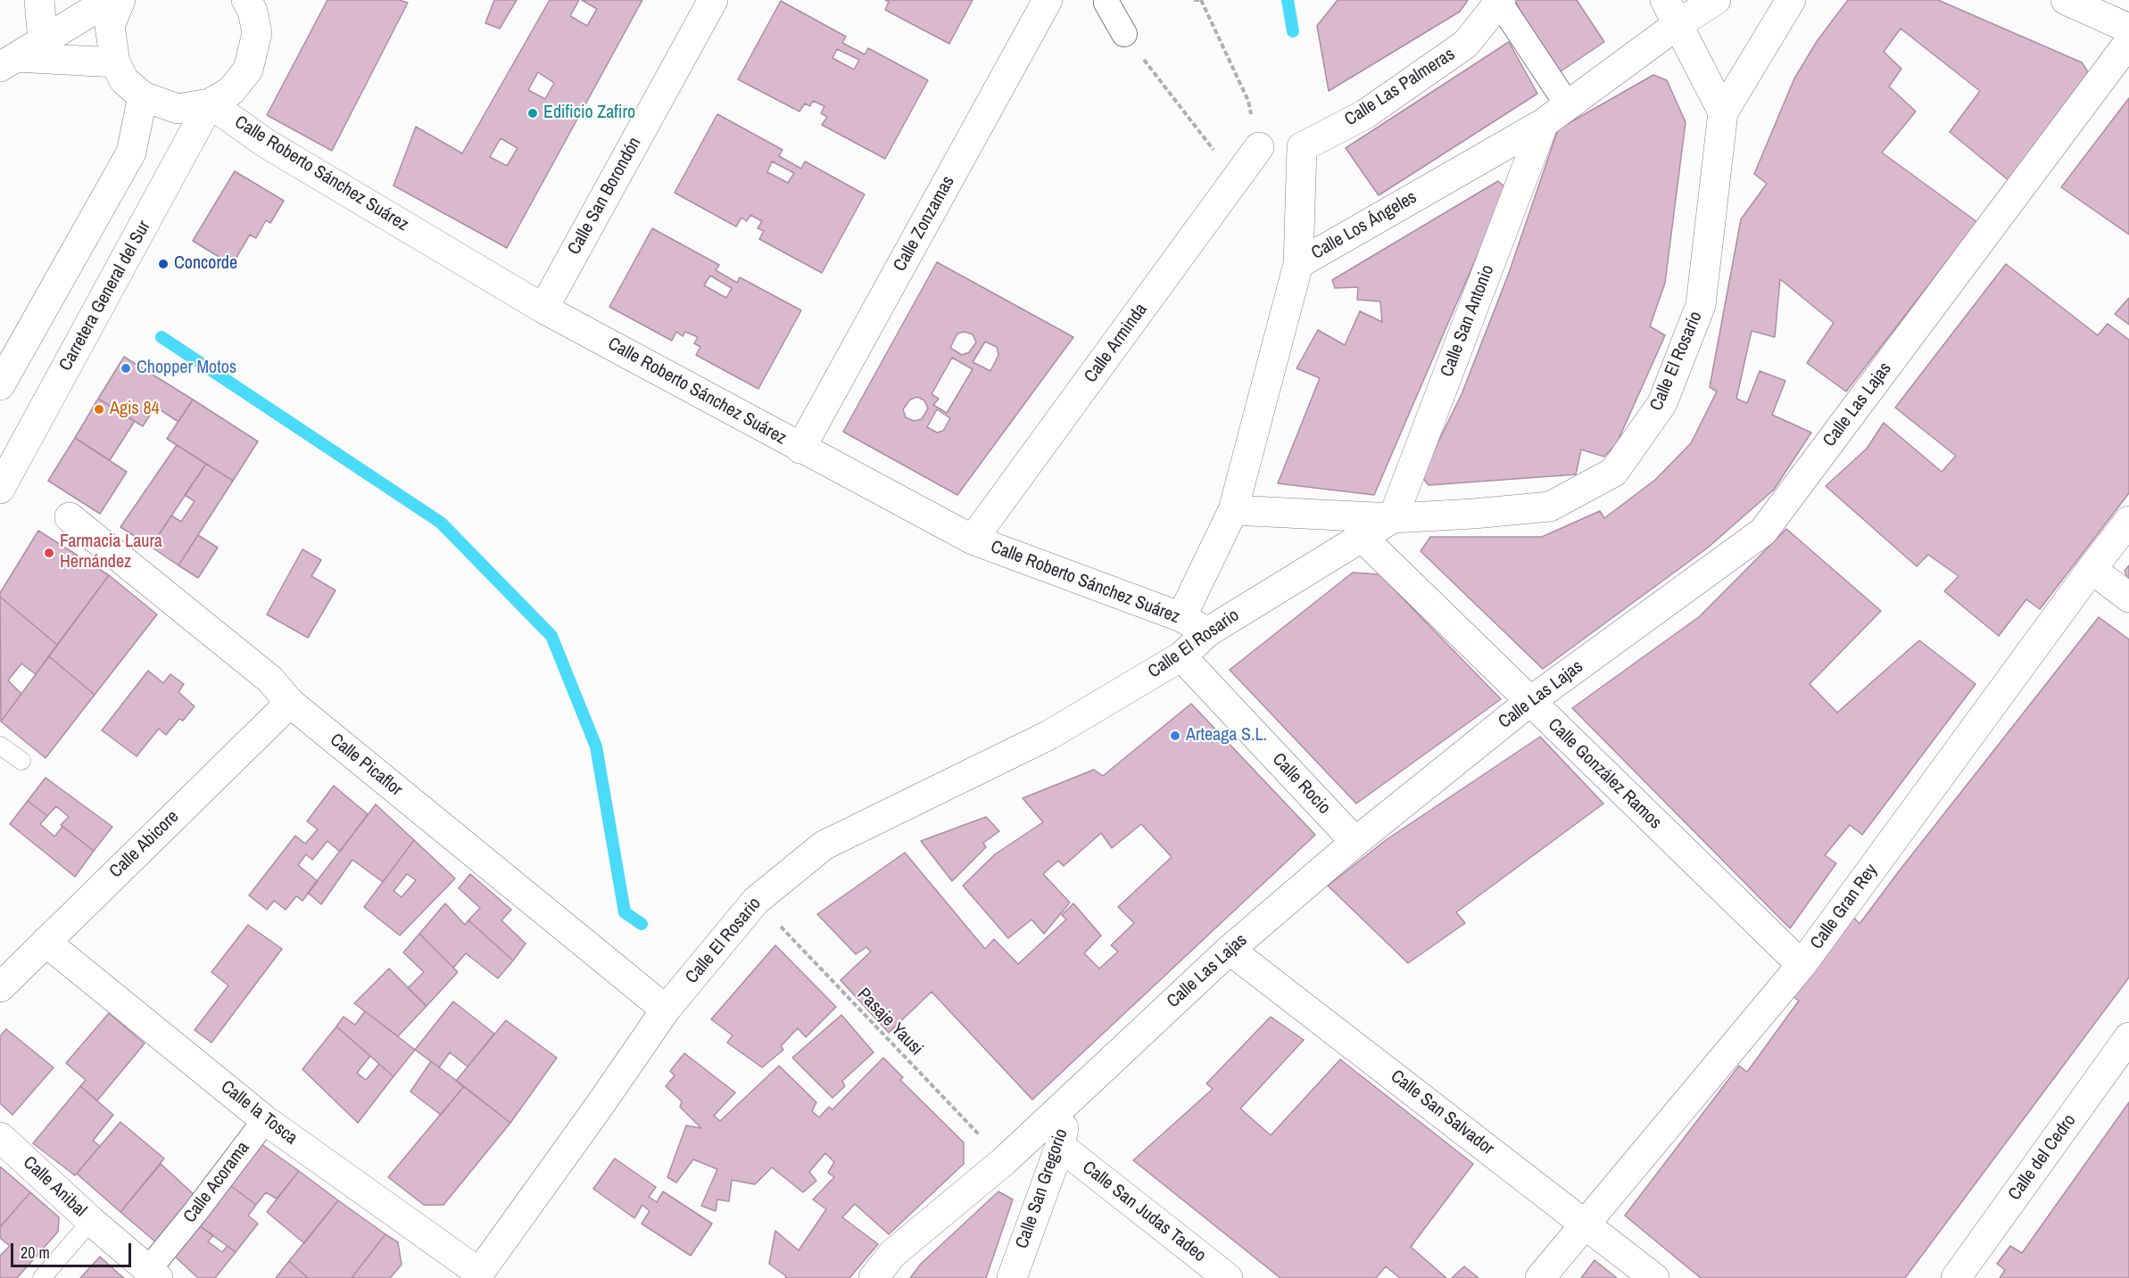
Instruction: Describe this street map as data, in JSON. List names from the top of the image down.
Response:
{
  "streets": {
    "street": [
      "Calle Las Palmeras",
      "Calle Roberto Sánchez Suárez",
      "Calle San Borondón",
      "Calle Zonzamas",
      "Calle Los Ángeles",
      "Carretera General del Sur",
      "Calle San Antonio",
      "Calle Arminda",
      "Calle El Rosario",
      "Calle Las Lajas",
      "Calle Picaflor",
      "Calle González Ramos",
      "Calle Rocio",
      "Calle Abicore",
      "Calle Gran Rey",
      "Calle la Tosca",
      "Calle San Salvador",
      "Calle del Cedro",
      "Calle Acorama",
      "Calle Anibal",
      "Calle San Gregorio",
      "Calle San Judas Tadeo"
    ],
    "path": ["Pasaje Yausi"]
  },
  "crossings": [
    ["Calle Las Palmeras", "Calle Los Ángeles"],
    ["Calle Roberto Sánchez Suárez", "Calle San Borondón"],
    ["Calle Roberto Sánchez Suárez", "Calle Zonzamas"],
    ["Calle Roberto Sánchez Suárez", "Calle Los Ángeles"],
    ["Calle Roberto Sánchez Suárez", "Carretera General del Sur"],
    ["Calle Roberto Sánchez Suárez", "Calle Arminda"],
    ["Calle Roberto Sánchez Suárez", "Calle El Rosario"],
    ["Calle Los Ángeles", "Calle San Antonio"],
    ["Calle San Antonio", "Calle El Rosario"],
    ["Calle El Rosario", "Calle Picaflor"],
    ["Calle El Rosario", "Calle González Ramos"],
    ["Calle El Rosario", "Calle Rocio"],
    ["Calle El Rosario", "Pasaje Yausi"],
    ["Calle El Rosario", "Calle la Tosca"],
    ["Calle Las Lajas", "Calle González Ramos"],
    ["Calle Las Lajas", "Calle Rocio"],
    ["Calle Las Lajas", "Pasaje Yausi"],
    ["Calle Las Lajas", "Calle San Salvador"],
    ["Calle Las Lajas", "Calle San Gregorio"],
    ["Calle Picaflor", "Calle Abicore"],
    ["Calle González Ramos", "Calle Gran Rey"],
    ["Calle Abicore", "Calle la Tosca"],
    ["Calle Gran Rey", "Calle San Salvador"],
    ["Calle la Tosca", "Calle Acorama"],
    ["Calle Acorama", "Calle Anibal"],
    ["Calle San Gregorio", "Calle San Judas Tadeo"]
  ],
  "places": [
    "Edificio Zafiro",
    "Concorde",
    "Chopper Motos",
    "Agis 84",
    "Farmacia Laura Hernández",
    "Arteaga S.L."
  ],
  "scale_bar": "20 m"
}
